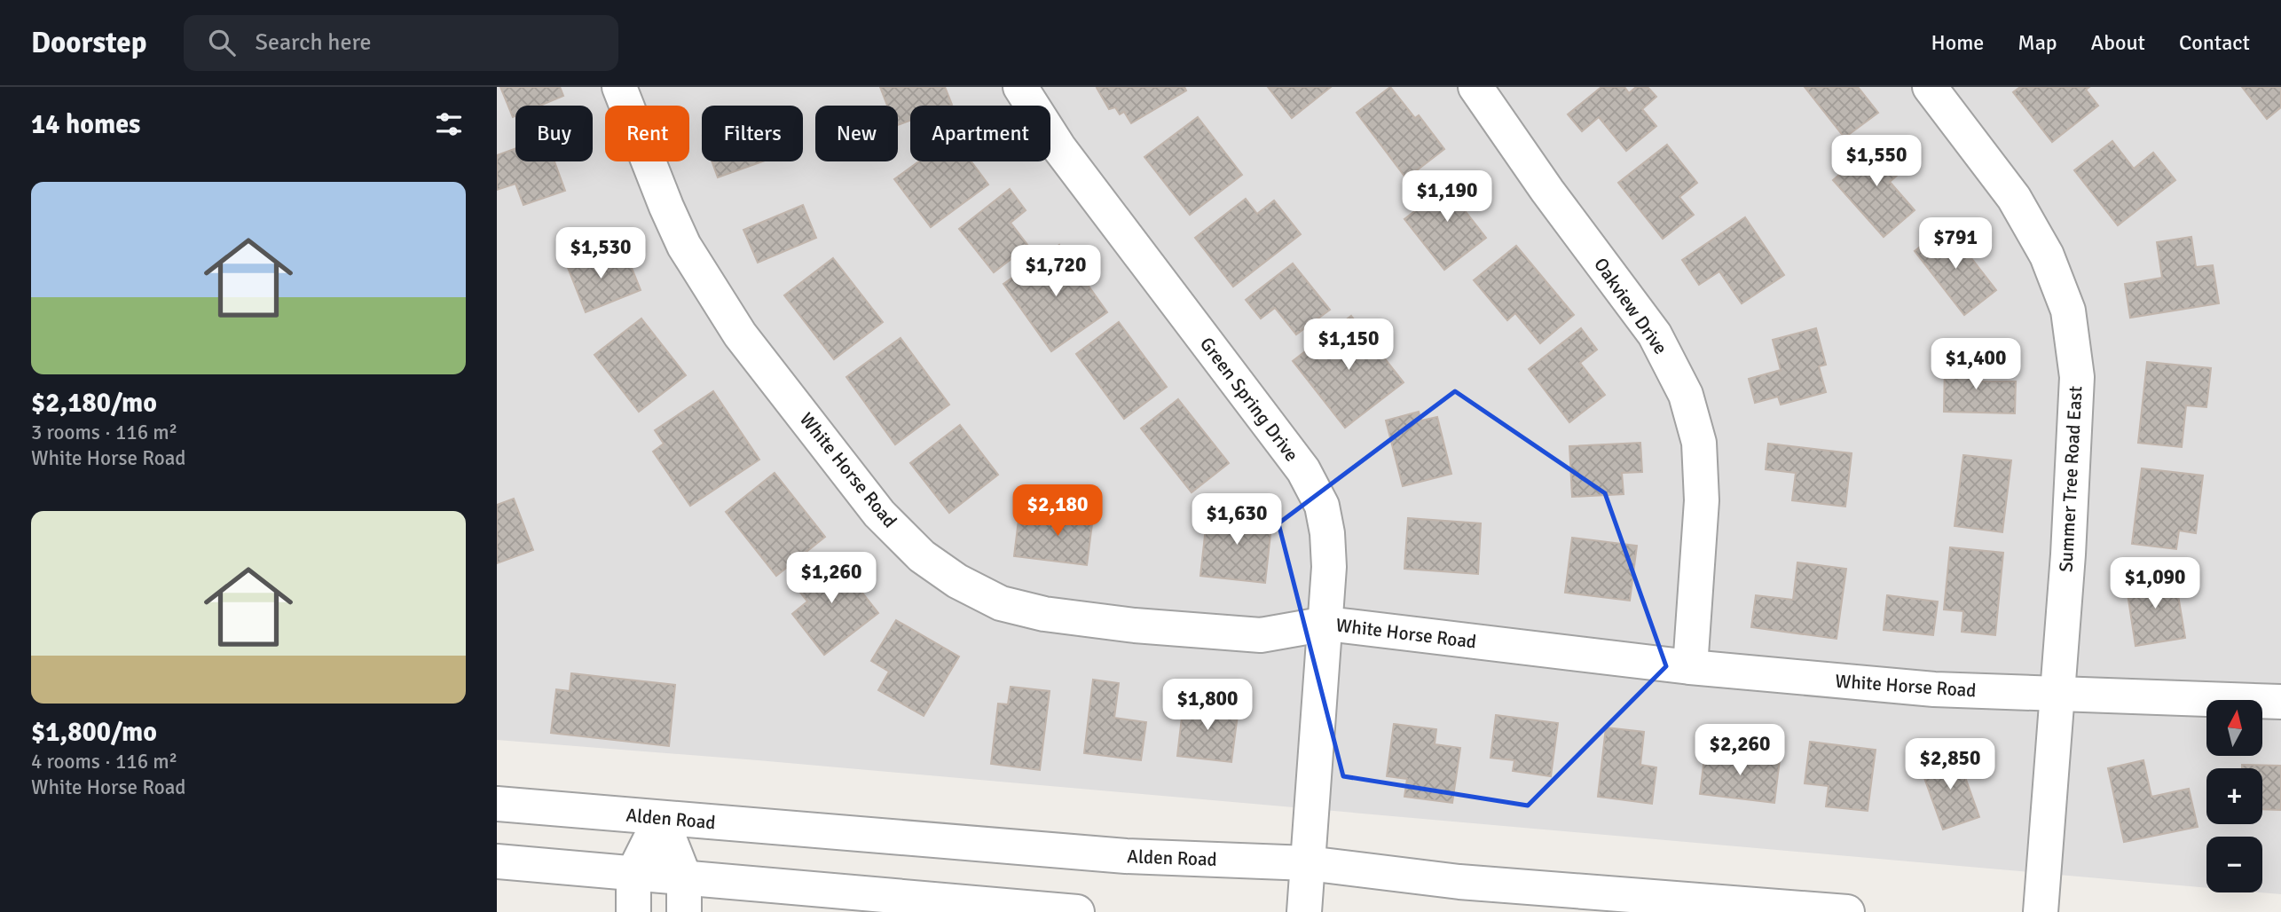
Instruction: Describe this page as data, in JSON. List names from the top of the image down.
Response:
{
  "streets": {
    "street": [
      "Oakview Drive",
      "Green Spring Drive",
      "White Horse Road",
      "Summer Tree Road East",
      "Alden Road"
    ]
  },
  "crossings": [
    ["Oakview Drive", "White Horse Road"],
    ["Green Spring Drive", "White Horse Road"],
    ["Green Spring Drive", "Alden Road"],
    ["White Horse Road", "Summer Tree Road East"]
  ],
  "north": "top",
  "page": {
    "header": "Doorstep",
    "search": "Search here",
    "nav": [
      "Home",
      "Map",
      "About",
      "Contact"
    ],
    "heading": "14 homes",
    "chip": [
      "Buy",
      "Rent",
      "Filters",
      "New",
      "Apartment"
    ],
    "price": [
      "$1,550",
      "$1,190",
      "$791",
      "$1,530",
      "$1,720",
      "$1,150",
      "$1,400",
      "$2,180",
      "$1,630",
      "$1,260",
      "$1,090",
      "$1,800",
      "$2,260",
      "$2,850"
    ],
    "list": [
      {
        "name": "$2,180/mo",
        "note": "3 rooms · 116 m² · White Horse Road"
      },
      {
        "name": "$1,800/mo",
        "note": "4 rooms · 116 m² · White Horse Road"
      }
    ],
    "map_buttons": ["+", "−"]
  }
}
